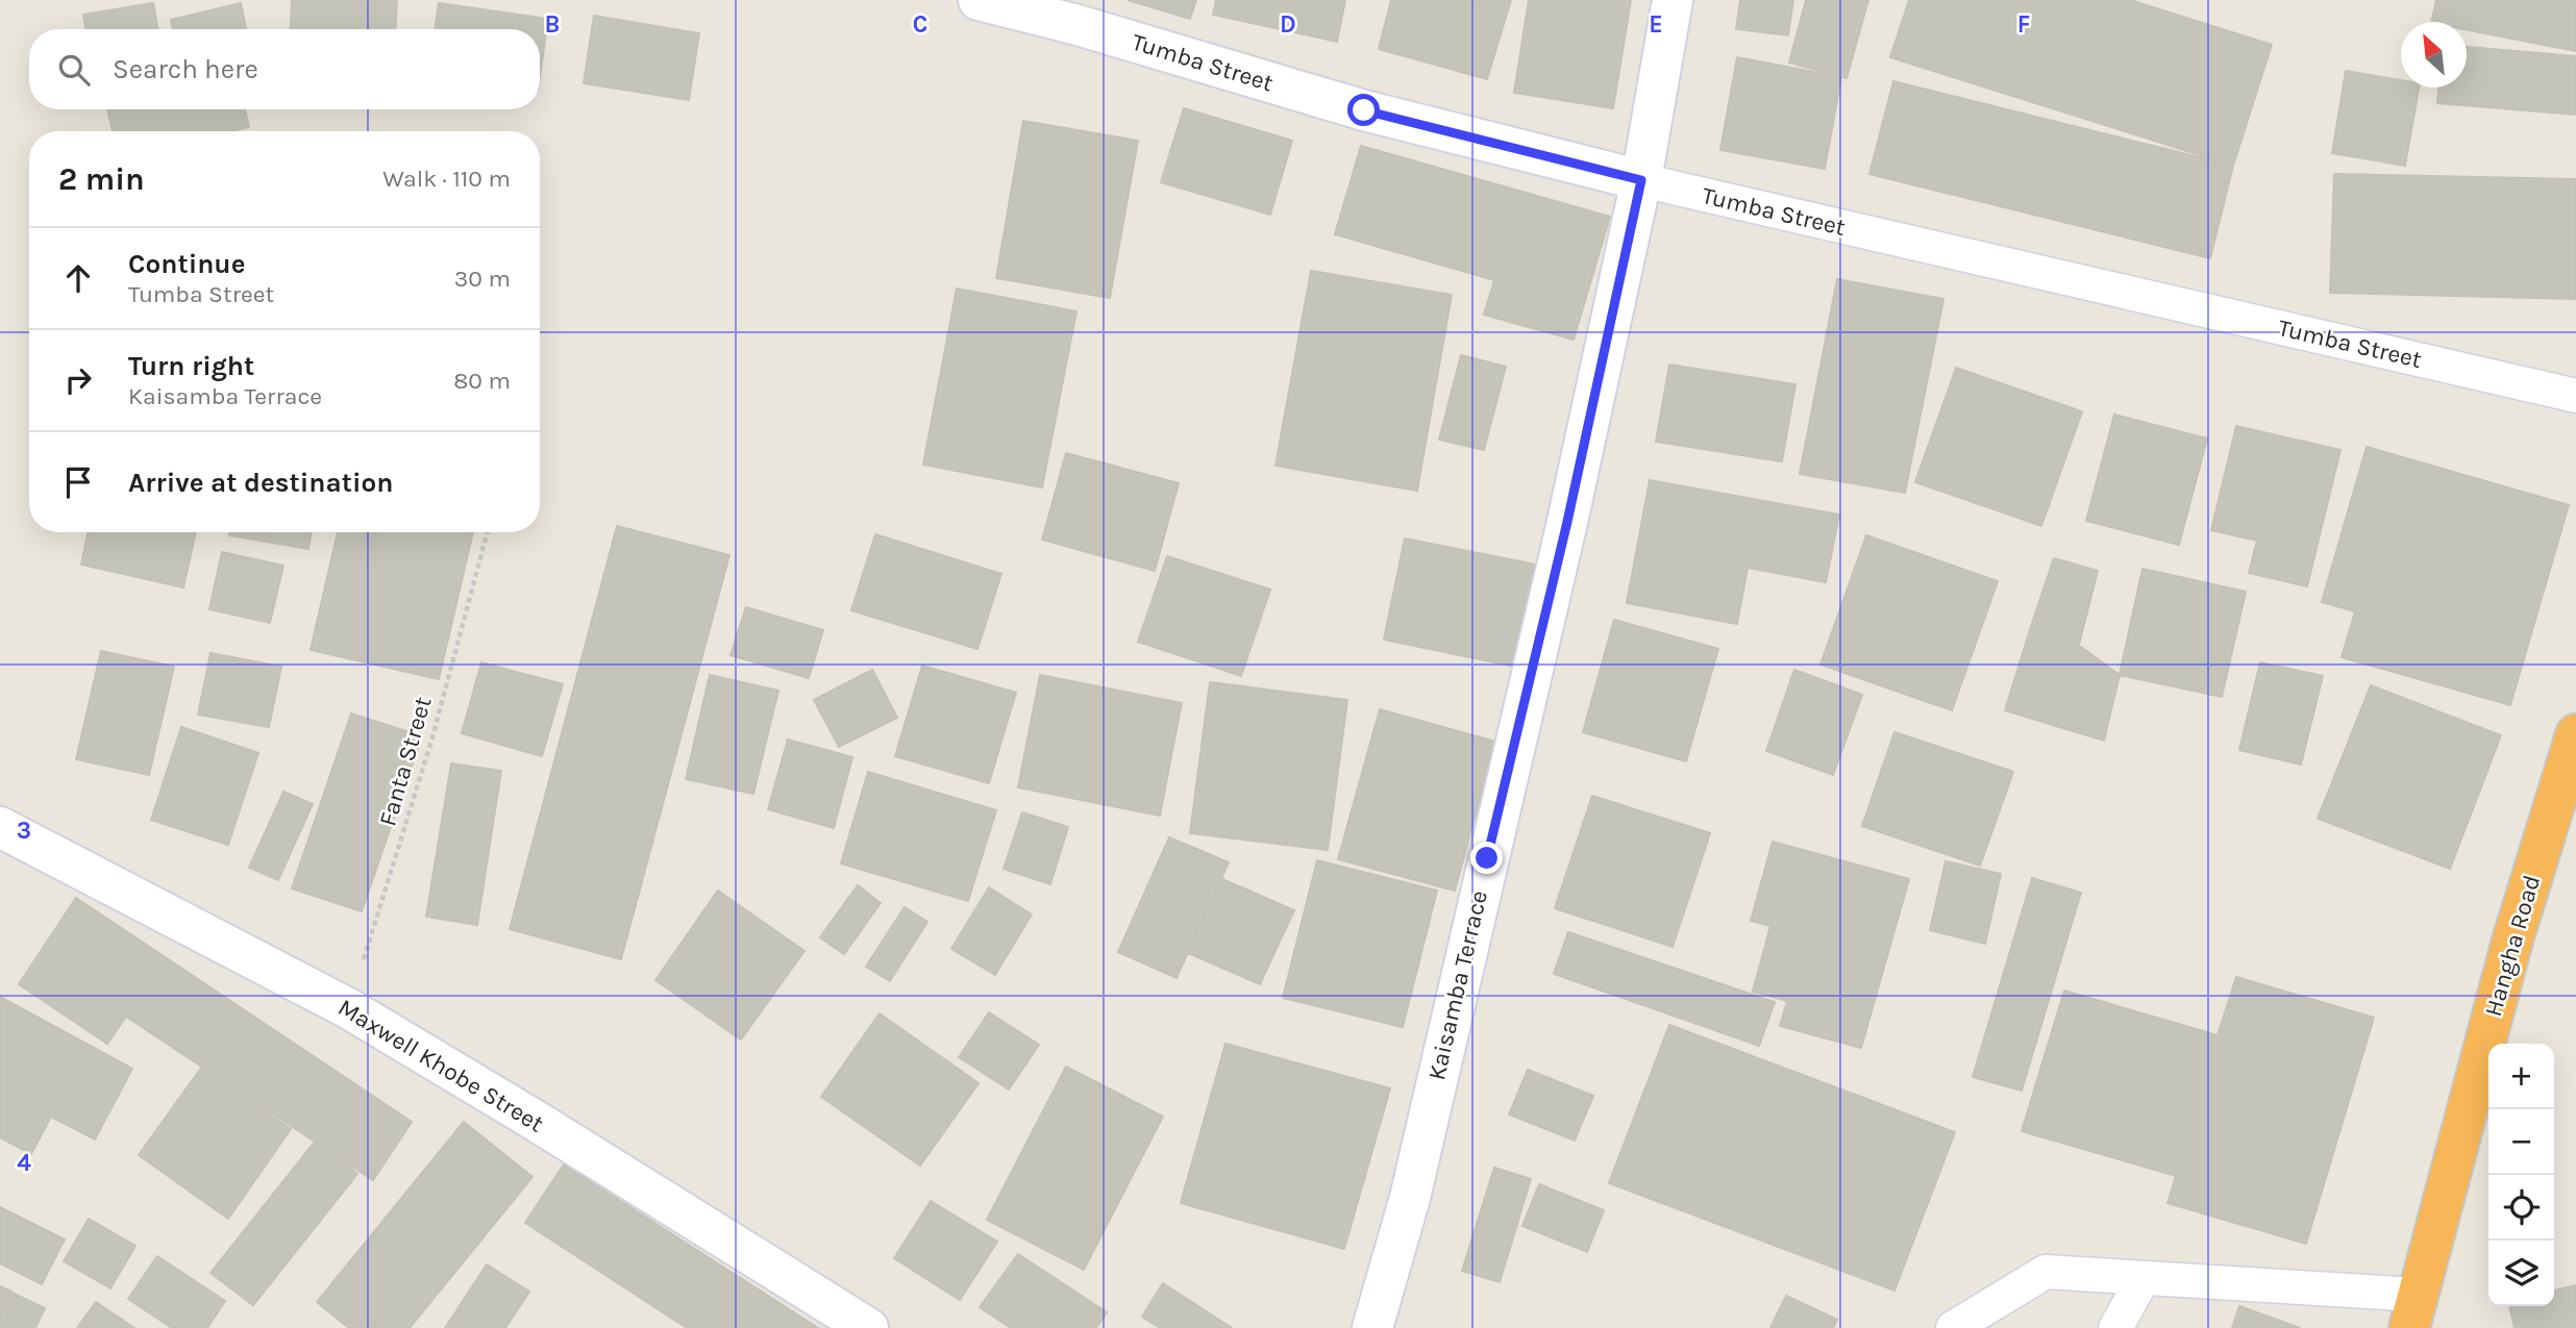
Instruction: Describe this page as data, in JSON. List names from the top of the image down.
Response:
{
  "streets": {
    "highway": ["Hangha Road"],
    "street": ["Tumba Street", "Kaisamba Terrace", "Maxwell Khobe Street"],
    "path": ["Fanta Street"]
  },
  "crossings": [
    ["Tumba Street", "Kaisamba Terrace"],
    ["Fanta Street", "Maxwell Khobe Street"]
  ],
  "north": "top left",
  "page": {
    "search": "Search here",
    "heading": ["2 min", "Walk · 110 m"],
    "list": [
      ["Continue", "Tumba Street", "30 m"],
      ["Turn right", "Kaisamba Terrace", "80 m"],
      "Arrive at destination"
    ],
    "map_buttons": ["+", "−"]
  },
  "grid": {
    "columns": [
      "B",
      "C",
      "D",
      "E",
      "F"
    ],
    "rows": ["3", "4"]
  }
}
